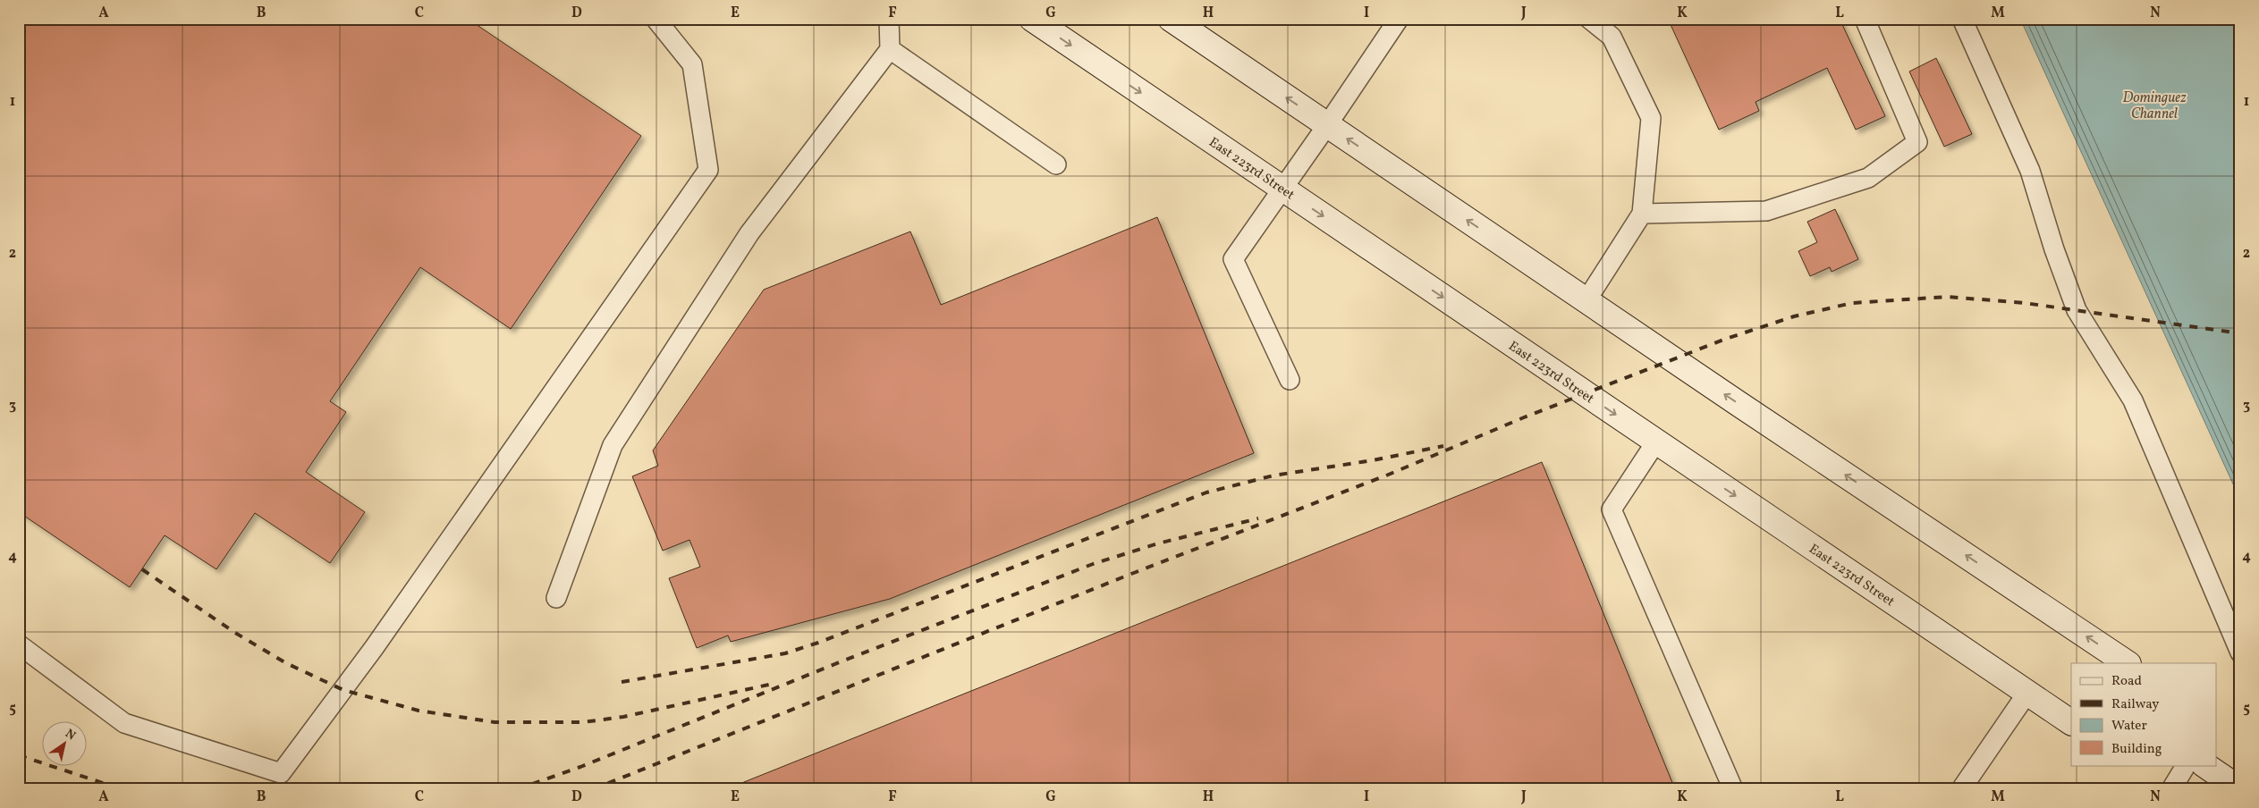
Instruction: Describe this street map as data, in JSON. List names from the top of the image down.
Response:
{
  "streets": {
    "main road": ["East 223rd Street"]
  },
  "water": ["Dominguez Channel"],
  "legend": [
    "Road",
    "Railway",
    "Water",
    "Building"
  ],
  "north": "top right",
  "grid": {
    "columns": [
      "A",
      "B",
      "C",
      "D",
      "E",
      "F",
      "G",
      "H",
      "I",
      "J",
      "K",
      "L",
      "M",
      "N"
    ],
    "rows": [
      "1",
      "2",
      "3",
      "4",
      "5"
    ]
  }
}
